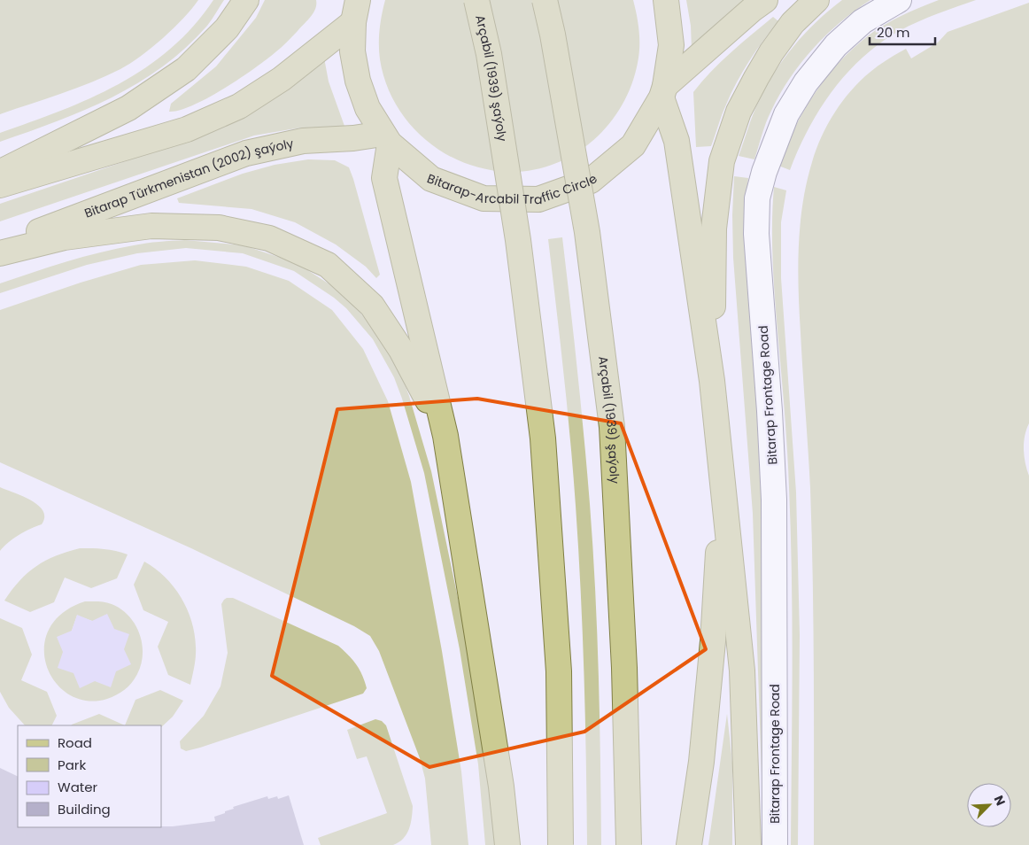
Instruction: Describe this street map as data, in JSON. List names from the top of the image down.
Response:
{
  "streets": {
    "main road": ["Arçabil (1939) şaýoly", "Bitarap-Arcabil Traffic Circle", "Bitarap Türkmenistan (2002) şaýoly"],
    "street": ["Bitarap Frontage Road"]
  },
  "crossings": [
    ["Bitarap-Arcabil Traffic Circle", "Bitarap Türkmenistan (2002) şaýoly"]
  ],
  "legend": [
    "Road",
    "Park",
    "Water",
    "Building"
  ],
  "scale_bar": "20 m",
  "north": "top right"
}
